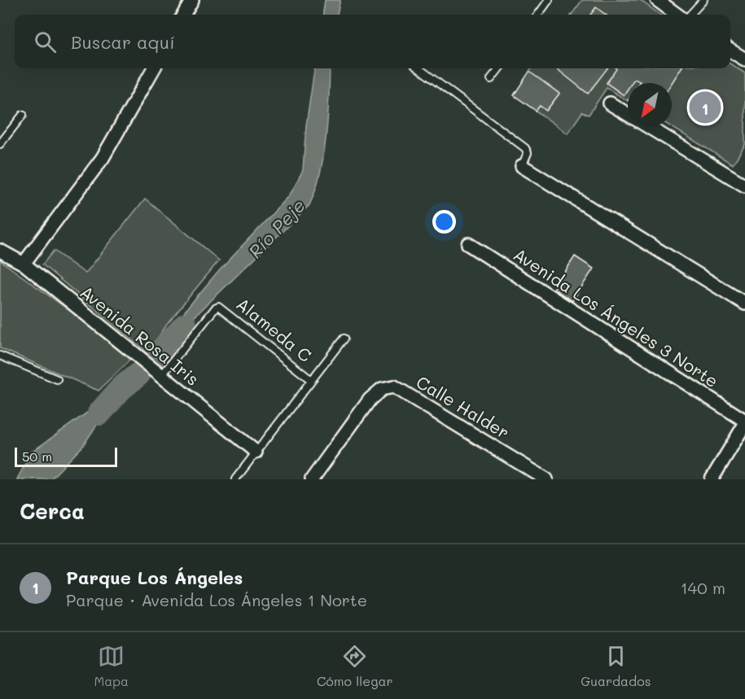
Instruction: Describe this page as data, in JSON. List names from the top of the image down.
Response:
{
  "streets": {
    "street": ["Avenida Los Ángeles 3 Norte", "Avenida Rosa Iris", "Calle Halder"],
    "lane": ["Alameda C"]
  },
  "crossings": [
    ["Alameda C", "Avenida Rosa Iris"]
  ],
  "water": ["Río Peje"],
  "scale_bar": "50 m",
  "north": "bottom left",
  "page": {
    "search": "Buscar aquí",
    "pins": "1",
    "scale": "50 m",
    "heading": "Cerca",
    "list": [
      {
        "mark": "1",
        "name": "Parque Los Ángeles",
        "note": "Parque · Avenida Los Ángeles 1 Norte",
        "value": "140 m"
      }
    ],
    "nav": ["Mapa", "Cómo llegar", "Guardados"]
  }
}
